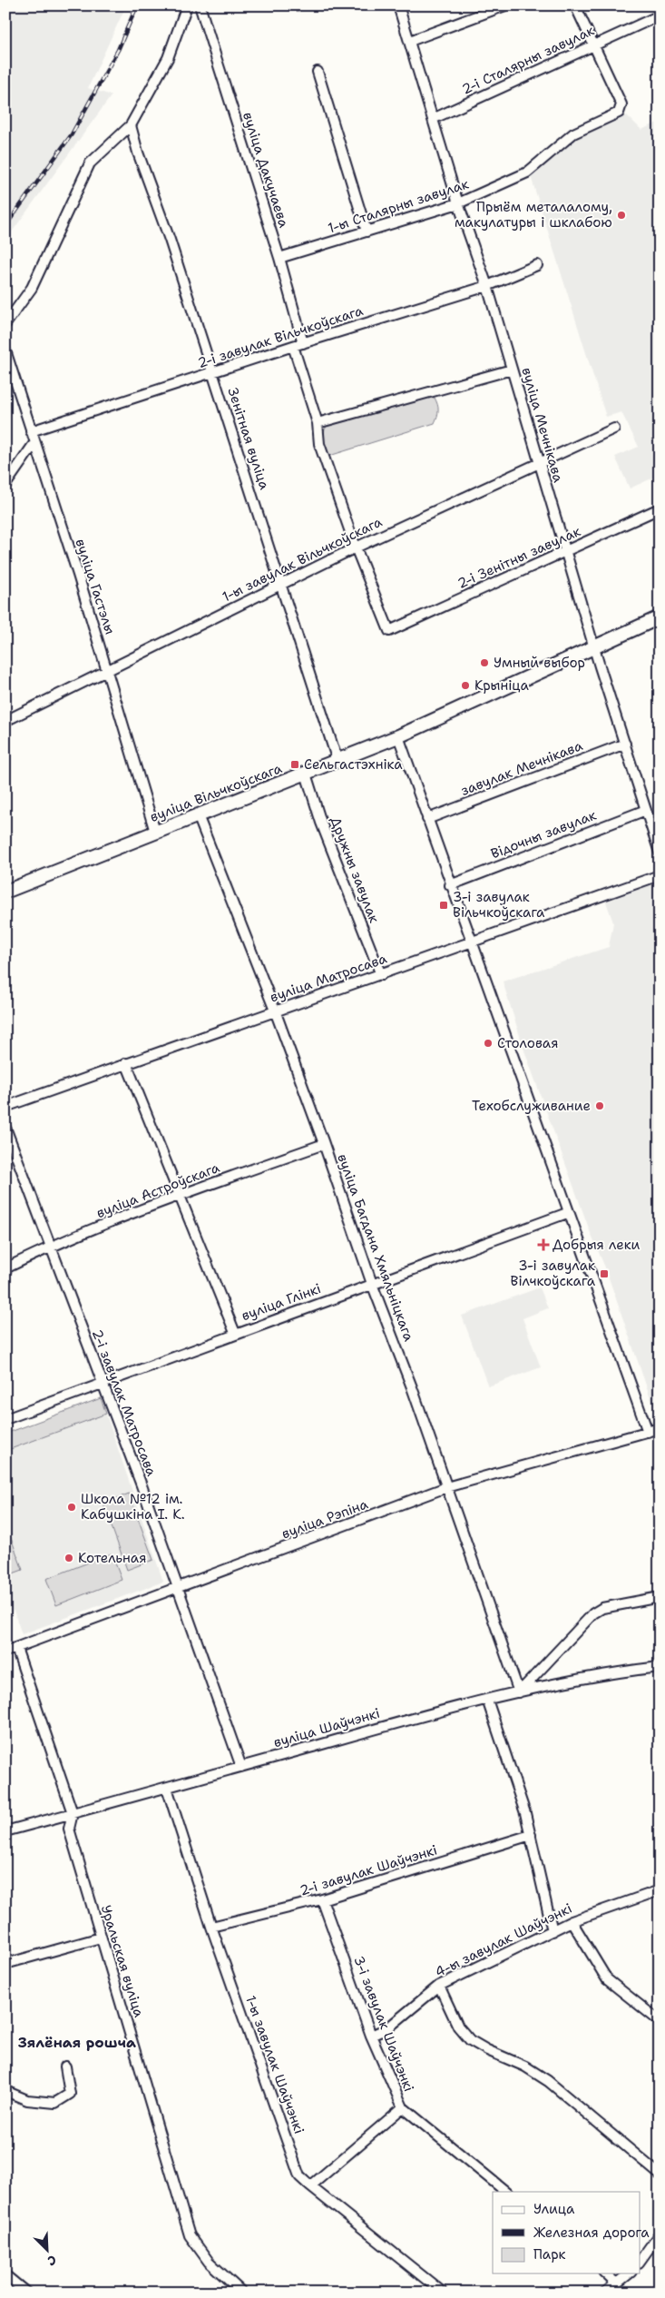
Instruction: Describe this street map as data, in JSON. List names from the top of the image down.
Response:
{
  "streets": {
    "main road": ["вуліца Вільчкоўскага"],
    "street": [
      "2-і Сталярны завулак",
      "вуліца Дакучаева",
      "1-ы Сталярны завулак",
      "2-і завулак Вільчкоўскага",
      "вуліца Мечнікава",
      "Зенітная вуліца",
      "2-і Зенітны завулак",
      "1-ы завулак Вільчкоўскага",
      "вуліца Гастэлы",
      "завулак Мечнікава",
      "Відочны завулак",
      "Дружны завулак",
      "вуліца Матросава",
      "вуліца Астроўскага",
      "вуліца Багдана Хмяльніцкага",
      "вуліца Глінкі",
      "2-і завулак Матросава",
      "вуліца Рэпіна",
      "вуліца Шаўчэнкі",
      "2-і завулак Шаўчэнкі",
      "4-ы завулак Шаўчэнкі",
      "Уральская вуліца",
      "3-і завулак Шаўчэнкі",
      "1-ы завулак Шаўчэнкі"
    ]
  },
  "crossings": [
    ["2-і Сталярны завулак", "1-ы Сталярны завулак"],
    ["2-і Сталярны завулак", "вуліца Мечнікава"],
    ["вуліца Дакучаева", "1-ы Сталярны завулак"],
    ["вуліца Дакучаева", "2-і завулак Вільчкоўскага"],
    ["1-ы Сталярны завулак", "вуліца Мечнікава"],
    ["2-і завулак Вільчкоўскага", "вуліца Мечнікава"],
    ["2-і завулак Вільчкоўскага", "Зенітная вуліца"],
    ["2-і завулак Вільчкоўскага", "вуліца Гастэлы"],
    ["вуліца Мечнікава", "2-і Зенітны завулак"],
    ["вуліца Мечнікава", "1-ы завулак Вільчкоўскага"],
    ["вуліца Мечнікава", "завулак Мечнікава"],
    ["вуліца Мечнікава", "вуліца Вільчкоўскага"],
    ["вуліца Мечнікава", "Відочны завулак"],
    ["Зенітная вуліца", "1-ы завулак Вільчкоўскага"],
    ["Зенітная вуліца", "вуліца Вільчкоўскага"],
    ["2-і Зенітны завулак", "1-ы завулак Вільчкоўскага"],
    ["1-ы завулак Вільчкоўскага", "вуліца Гастэлы"],
    ["вуліца Гастэлы", "вуліца Вільчкоўскага"],
    ["вуліца Вільчкоўскага", "Дружны завулак"],
    ["вуліца Вільчкоўскага", "вуліца Багдана Хмяльніцкага"],
    ["Дружны завулак", "вуліца Матросава"],
    ["вуліца Матросава", "вуліца Багдана Хмяльніцкага"],
    ["вуліца Астроўскага", "вуліца Багдана Хмяльніцкага"],
    ["вуліца Астроўскага", "2-і завулак Матросава"],
    ["вуліца Багдана Хмяльніцкага", "вуліца Глінкі"],
    ["вуліца Багдана Хмяльніцкага", "вуліца Рэпіна"],
    ["вуліца Багдана Хмяльніцкага", "вуліца Шаўчэнкі"],
    ["вуліца Глінкі", "2-і завулак Матросава"],
    ["2-і завулак Матросава", "вуліца Рэпіна"],
    ["2-і завулак Матросава", "вуліца Шаўчэнкі"],
    ["вуліца Рэпіна", "Уральская вуліца"],
    ["вуліца Шаўчэнкі", "Уральская вуліца"],
    ["вуліца Шаўчэнкі", "1-ы завулак Шаўчэнкі"],
    ["2-і завулак Шаўчэнкі", "3-і завулак Шаўчэнкі"],
    ["2-і завулак Шаўчэнкі", "1-ы завулак Шаўчэнкі"],
    ["4-ы завулак Шаўчэнкі", "3-і завулак Шаўчэнкі"]
  ],
  "districts": ["Зялёная рошча"],
  "places": {
    "other": [
      "Прыём металалому, макулатуры і шклабою",
      "Умный выбор",
      "Крыніца",
      "Столовая",
      "Техобслуживание",
      "Школа №12 ім. Кабушкіна І. К.",
      "Котельная"
    ],
    "transit": ["Сельгастэхніка", "3-і завулак Вільчкоўскага", "3-і завулак Вілчкоўскага"],
    "health": ["Добрыя леки"]
  },
  "legend": ["Улица", "Железная дорога", "Парк"],
  "north": "bottom right"
}
